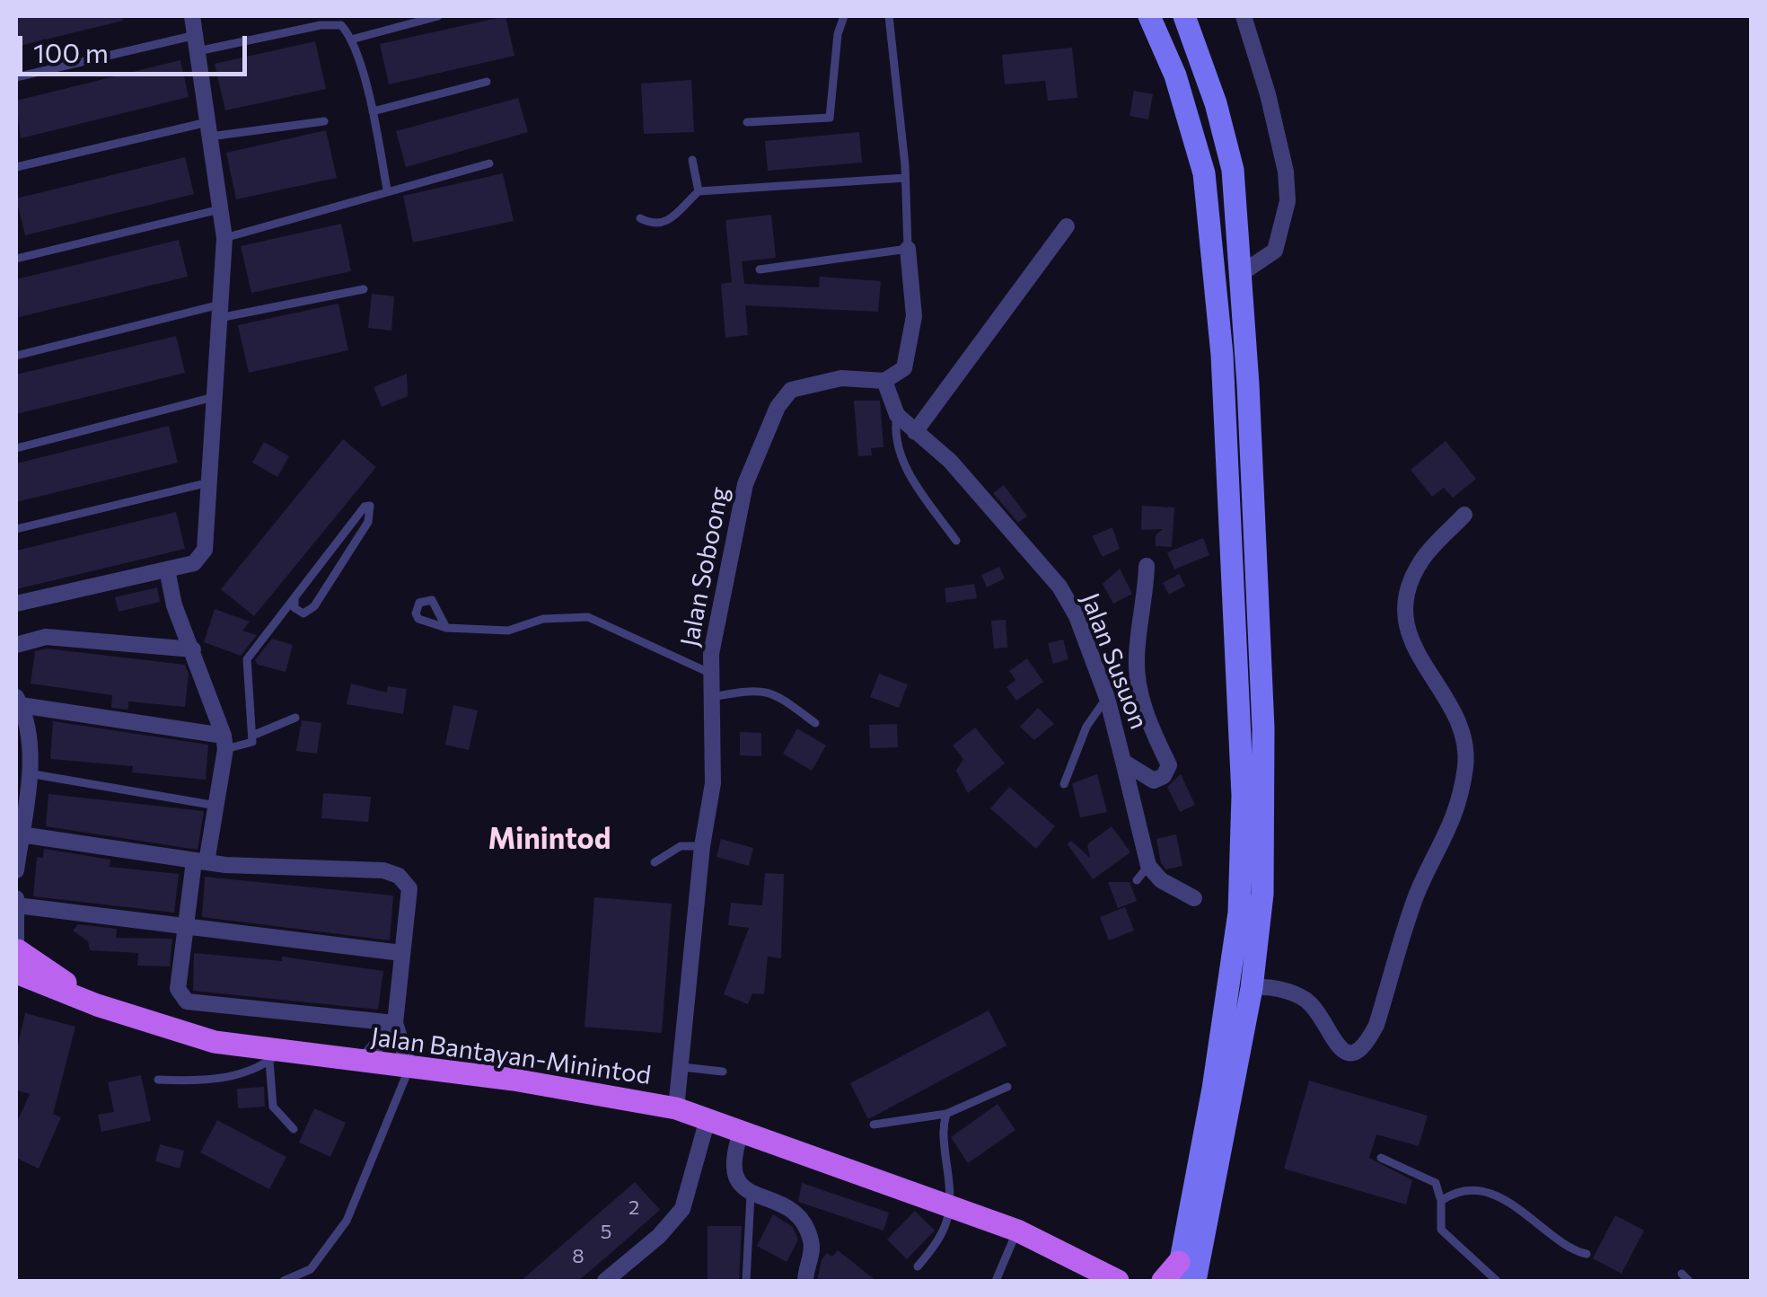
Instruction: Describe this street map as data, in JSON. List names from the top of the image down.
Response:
{
  "streets": {
    "main road": ["Jalan Bantayan-Minintod"],
    "street": ["Jalan Soboong", "Jalan Susuon"]
  },
  "crossings": [
    ["Jalan Soboong", "Jalan Susuon"],
    ["Jalan Soboong", "Jalan Bantayan-Minintod"]
  ],
  "districts": ["Minintod"],
  "house_numbers": ["2", "5", "8"],
  "scale_bar": "100 m"
}
